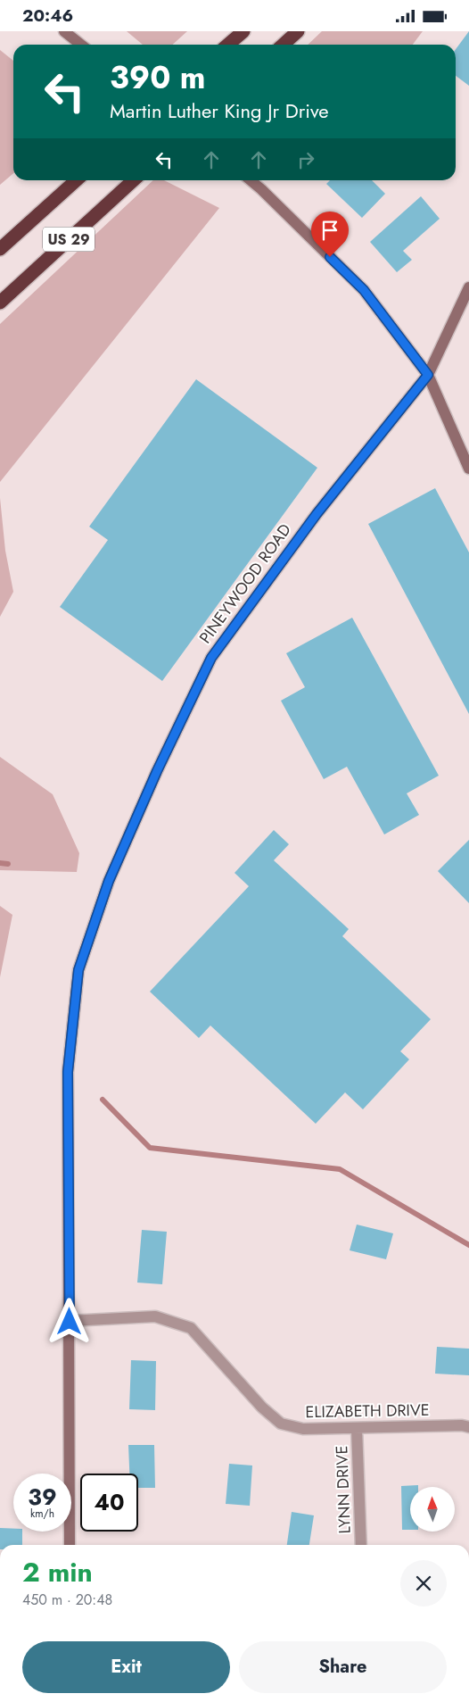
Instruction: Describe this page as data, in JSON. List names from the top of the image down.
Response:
{
  "streets": {
    "highway": ["US 29"],
    "street": ["PINEYWOOD ROAD", "ELIZABETH DRIVE", "LYNN DRIVE"]
  },
  "crossings": [
    ["PINEYWOOD ROAD", "ELIZABETH DRIVE"],
    ["ELIZABETH DRIVE", "LYNN DRIVE"]
  ],
  "north": "top",
  "page": {
    "status": "20:46",
    "turn": ["390 m", "Martin Luther King Jr Drive"],
    "speed": "39 km/h",
    "limit": "40",
    "heading": ["2 min", "450 m · 20:48"],
    "buttons": ["Exit", "Share"]
  }
}
